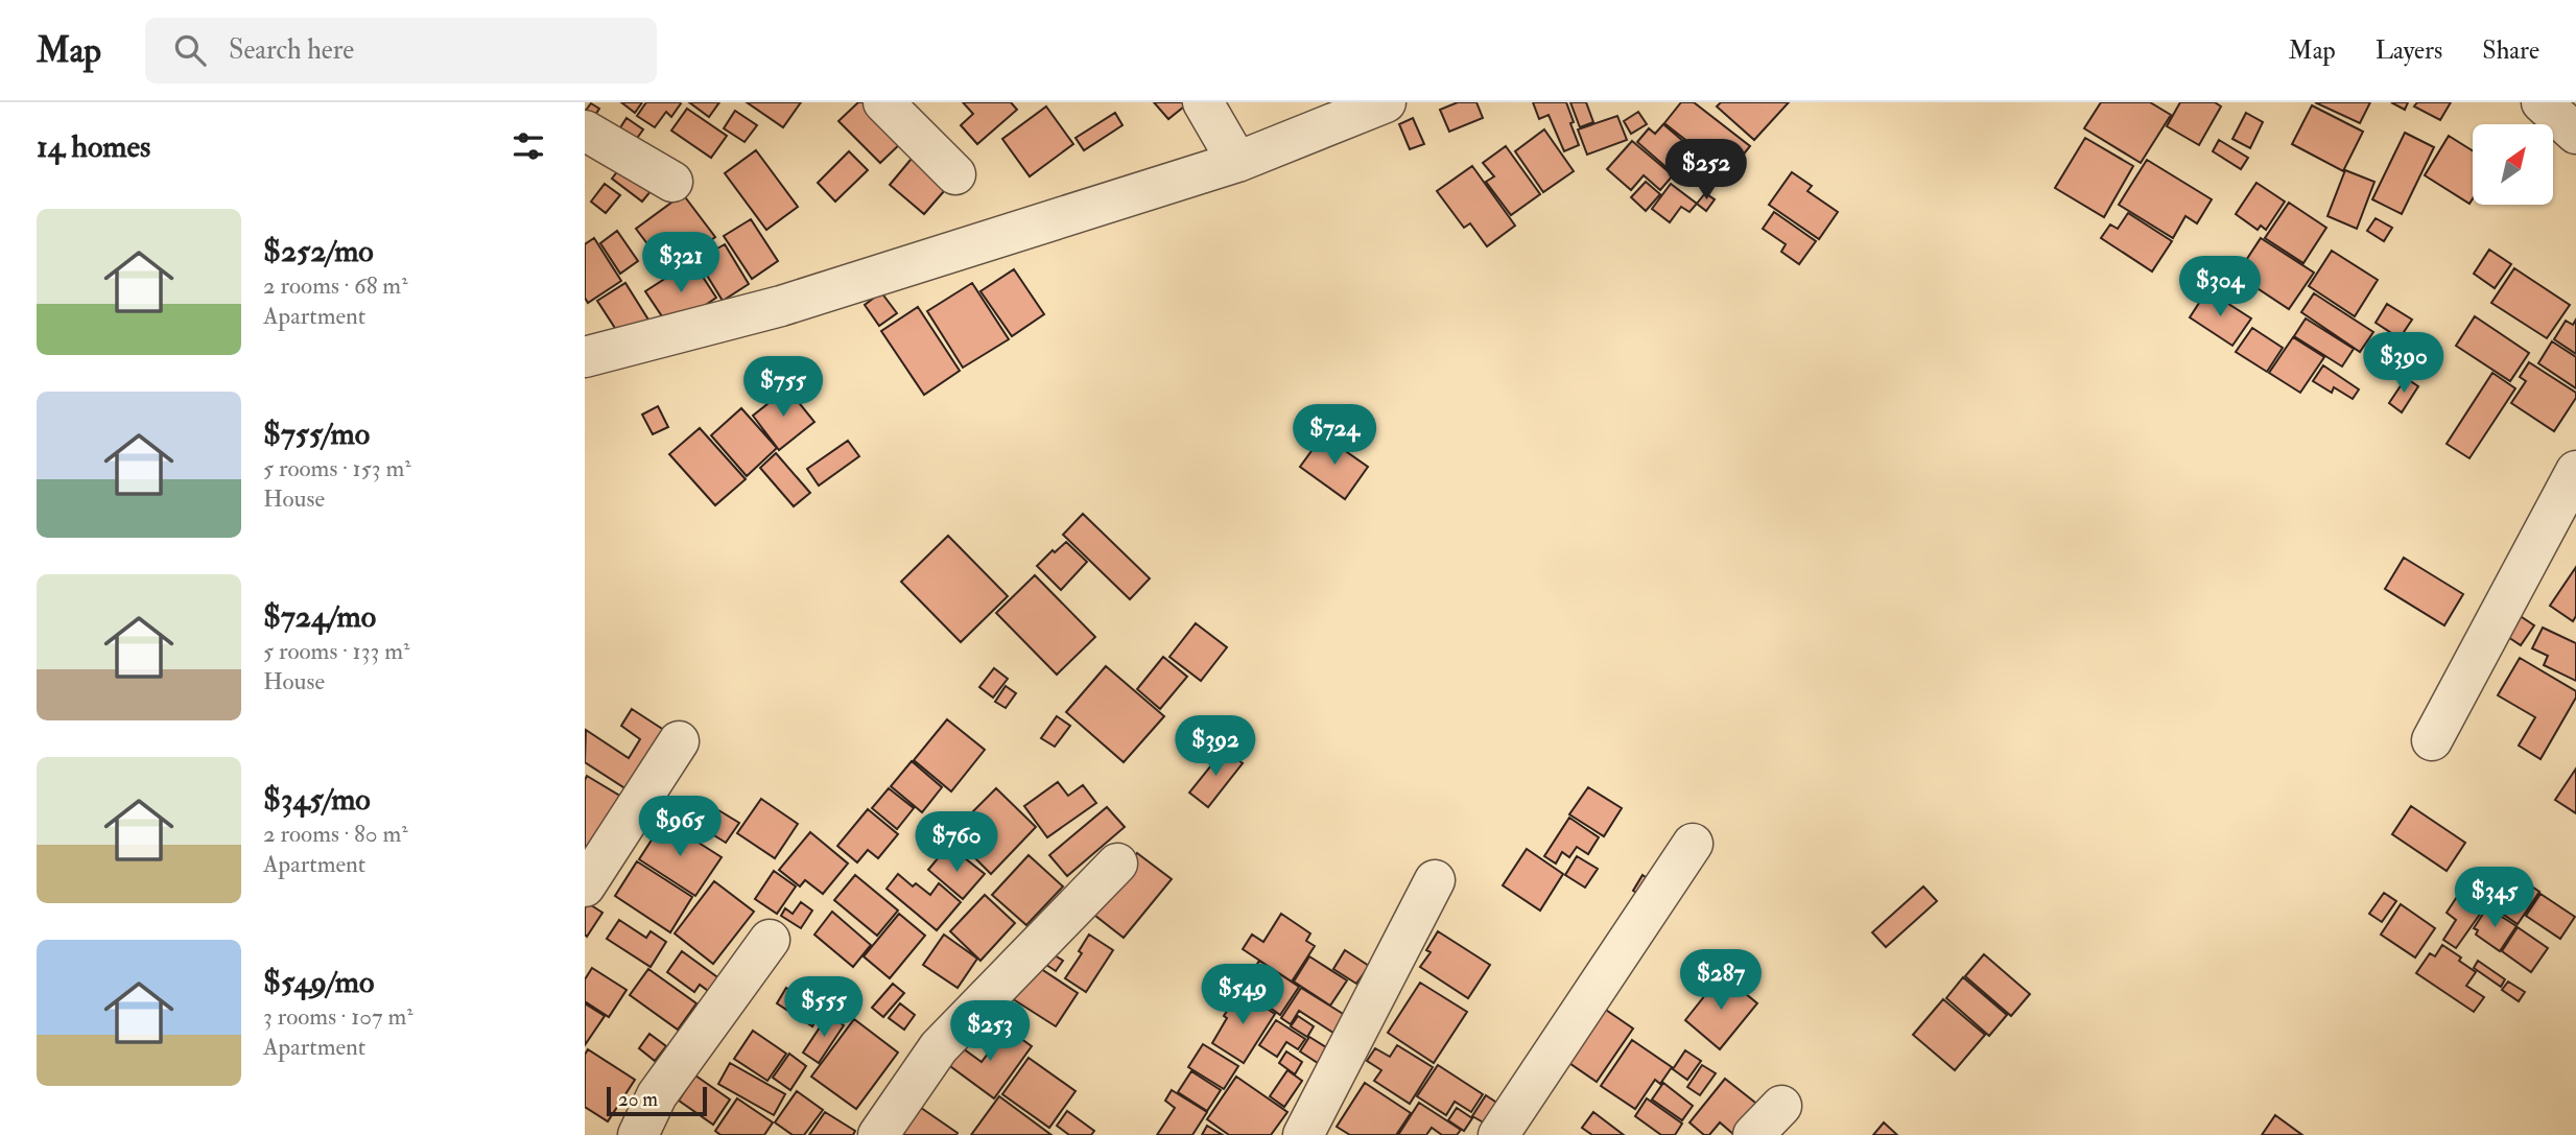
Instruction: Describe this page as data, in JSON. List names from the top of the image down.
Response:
{
  "scale_bar": "20 m",
  "north": "top right",
  "page": {
    "header": "Map",
    "search": "Search here",
    "nav": ["Map", "Layers", "Share"],
    "heading": "14 homes",
    "price": [
      "$252",
      "$321",
      "$304",
      "$390",
      "$755",
      "$724",
      "$392",
      "$965",
      "$760",
      "$345",
      "$287",
      "$549",
      "$555",
      "$253"
    ],
    "list": [
      {
        "name": "$252/mo",
        "note": "2 rooms · 68 m² · Apartment"
      },
      {
        "name": "$755/mo",
        "note": "5 rooms · 153 m² · House"
      },
      {
        "name": "$724/mo",
        "note": "5 rooms · 133 m² · House"
      },
      {
        "name": "$345/mo",
        "note": "2 rooms · 80 m² · Apartment"
      },
      {
        "name": "$549/mo",
        "note": "3 rooms · 107 m² · Apartment"
      }
    ],
    "scale": "20 m"
  }
}
